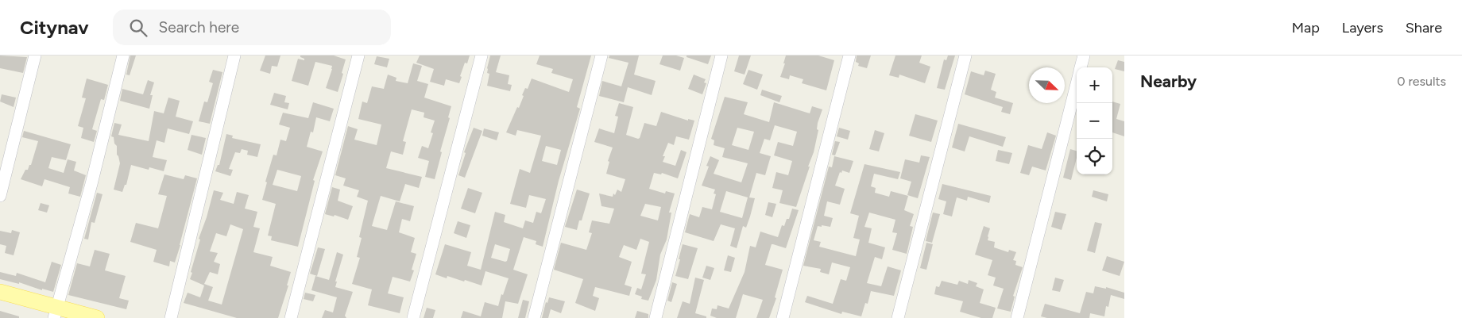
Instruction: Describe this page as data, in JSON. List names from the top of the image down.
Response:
{
  "north": "bottom right",
  "page": {
    "header": "Citynav",
    "search": "Search here",
    "nav": ["Map", "Layers", "Share"],
    "heading": ["Nearby", "0 results"],
    "map_buttons": ["+", "−"]
  }
}
